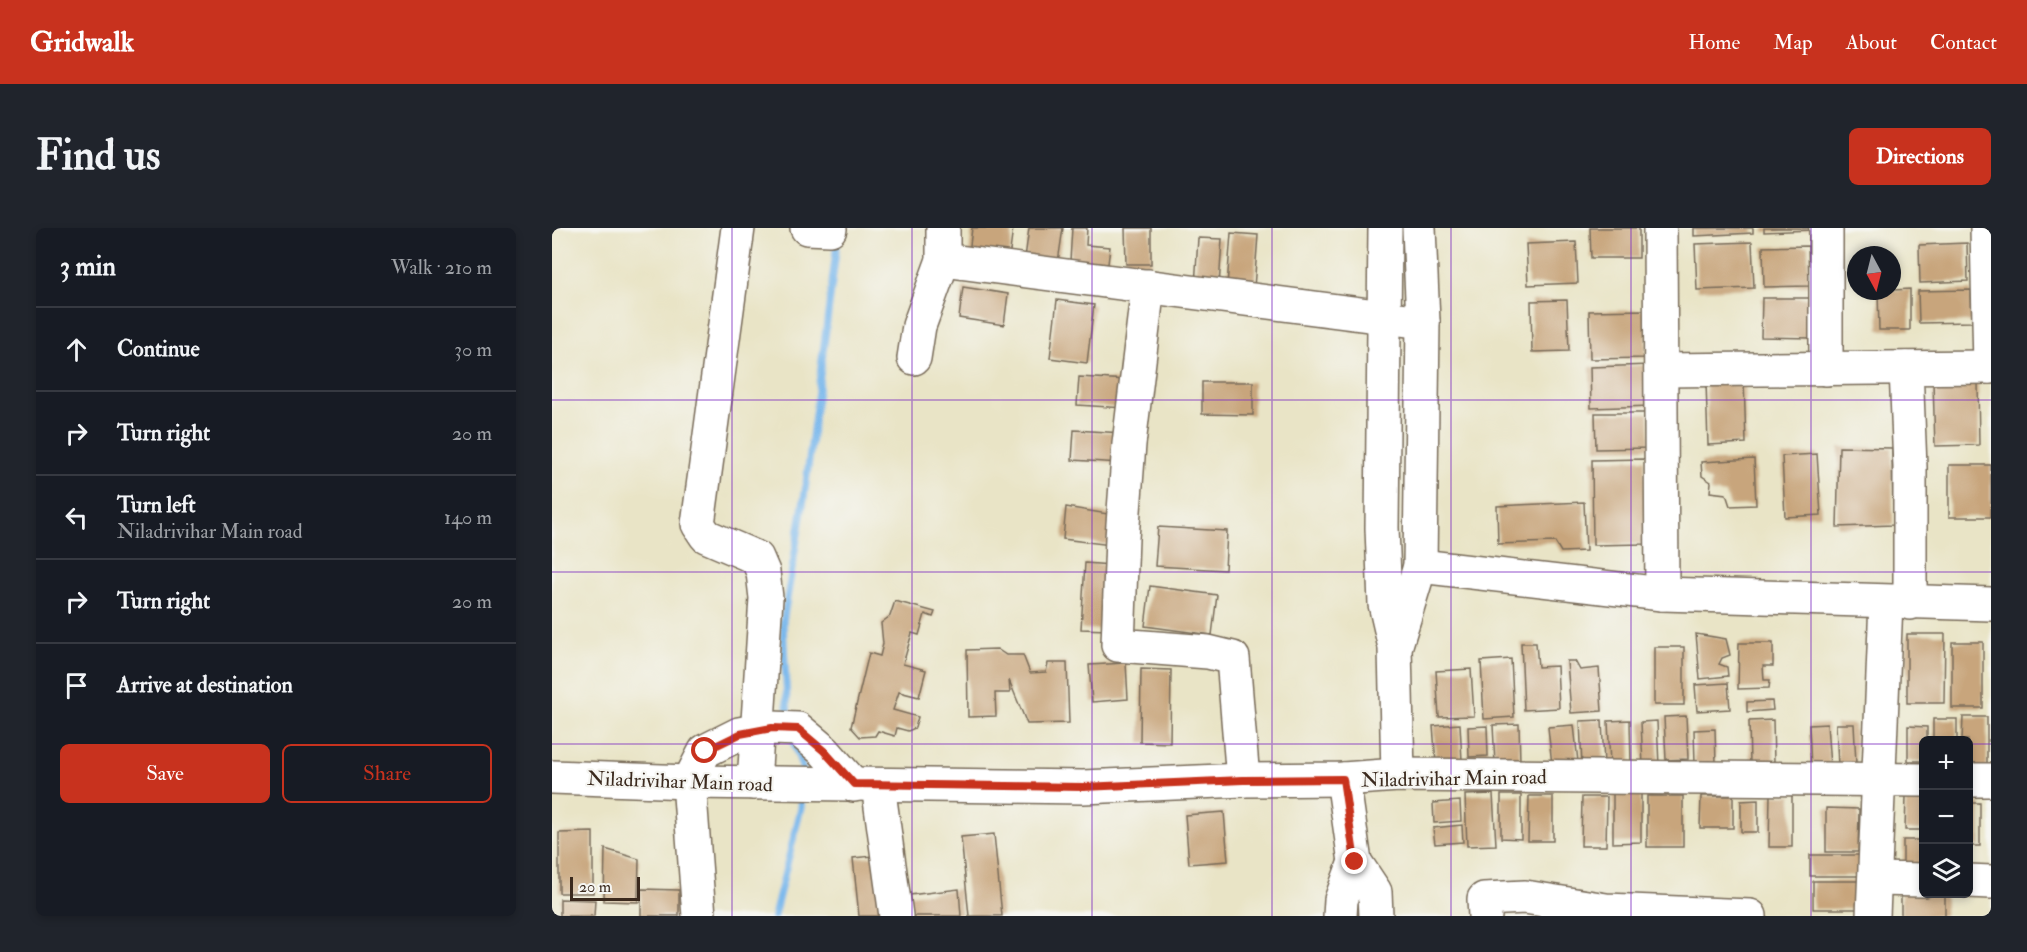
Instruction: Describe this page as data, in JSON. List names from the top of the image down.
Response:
{
  "streets": {
    "street": ["Niladrivihar Main road"]
  },
  "scale_bar": "20 m",
  "north": "bottom",
  "page": {
    "header": "Gridwalk",
    "nav": [
      "Home",
      "Map",
      "About",
      "Contact"
    ],
    "buttons": [
      "Directions",
      ["Save", "Share"]
    ],
    "title": "Find us",
    "heading": ["3 min", "Walk · 210 m"],
    "list": [
      ["Continue", "30 m"],
      ["Turn right", "20 m"],
      ["Turn left", "Niladrivihar Main road", "140 m"],
      ["Turn right", "20 m"],
      "Arrive at destination"
    ],
    "map_buttons": ["+", "−"],
    "scale": "20 m"
  }
}
